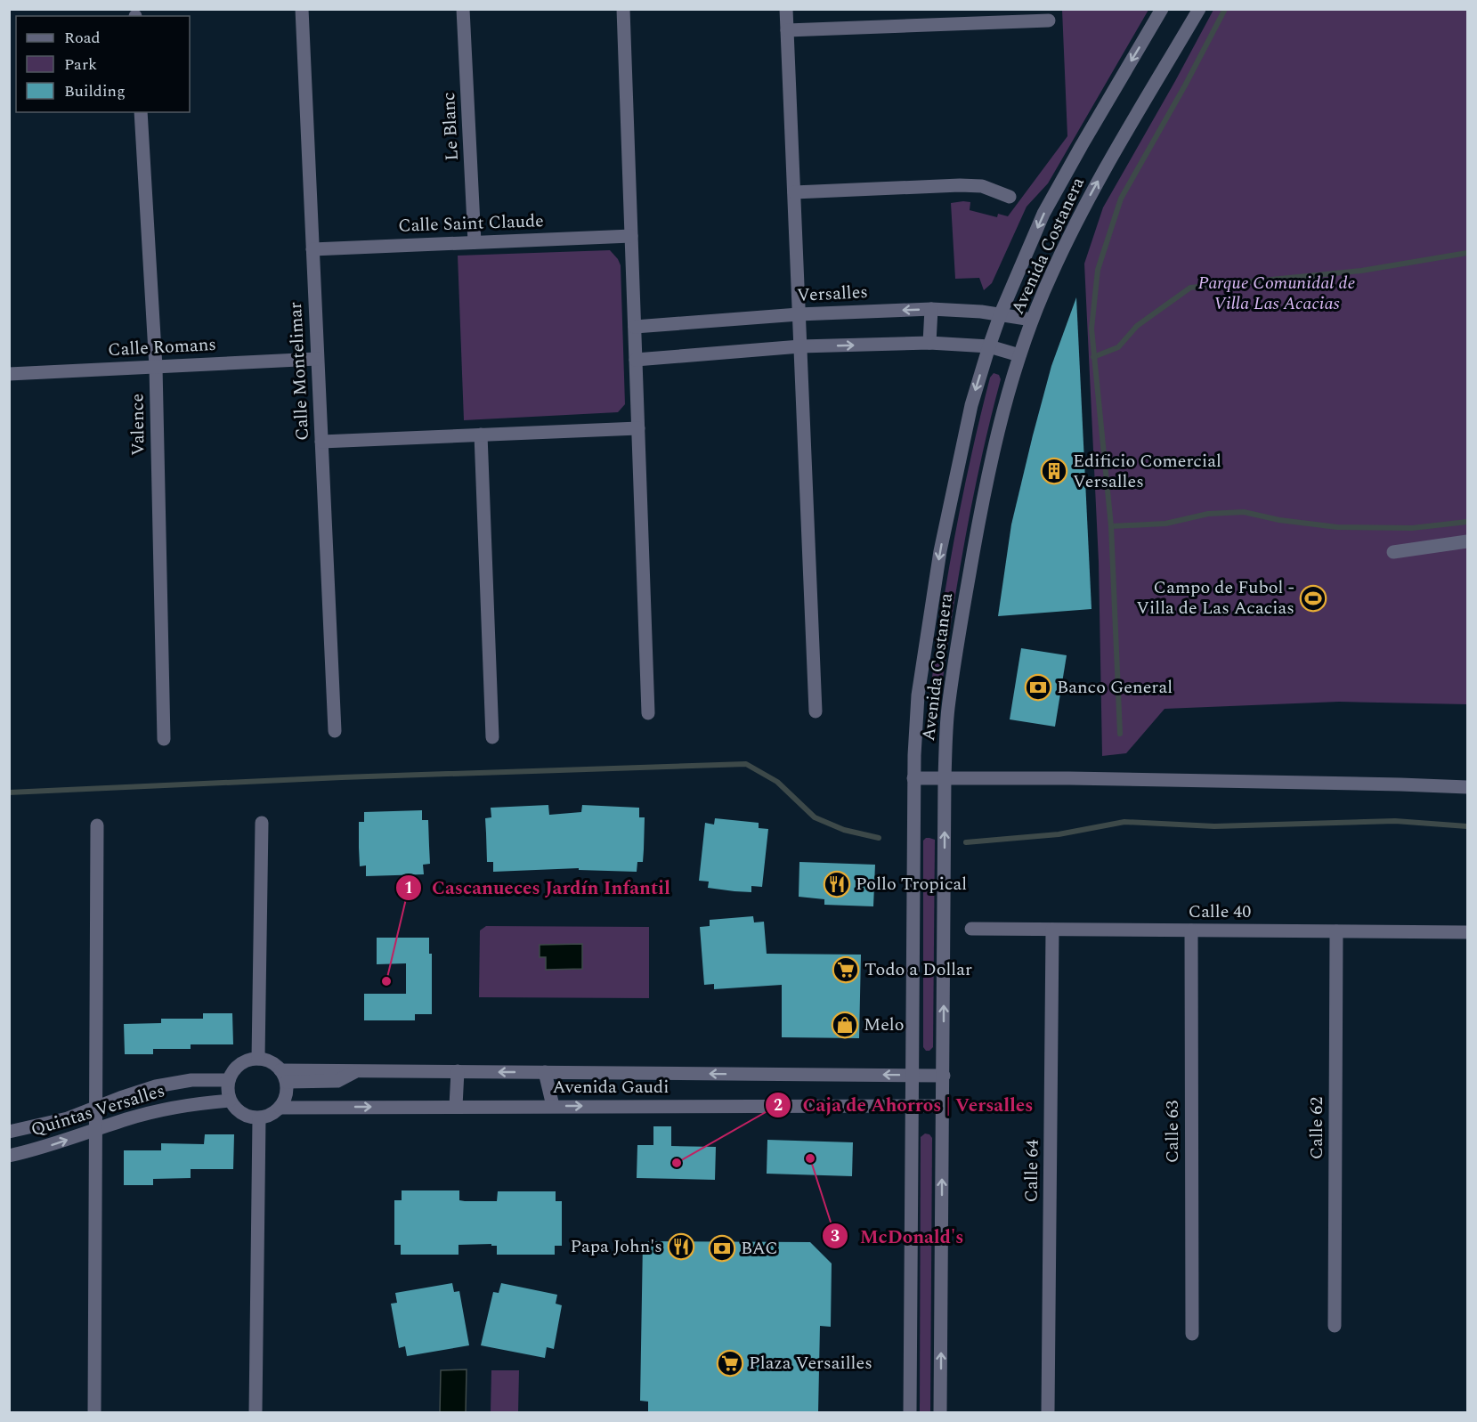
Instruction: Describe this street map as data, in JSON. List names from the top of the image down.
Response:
{
  "streets": {
    "street": [
      "Le Blanc",
      "Calle Saint Claude",
      "Avenida Costanera",
      "Versalles",
      "Calle Romans",
      "Calle Montelimar",
      "Valence",
      "Calle 40",
      "Avenida Gaudi",
      "Quintas Versalles",
      "Calle 62",
      "Calle 63",
      "Calle 64"
    ]
  },
  "crossings": [
    ["Le Blanc", "Calle Saint Claude"],
    ["Calle Saint Claude", "Calle Montelimar"],
    ["Avenida Costanera", "Versalles"],
    ["Avenida Costanera", "Avenida Gaudi"],
    ["Calle Romans", "Calle Montelimar"],
    ["Calle Romans", "Valence"],
    ["Calle 40", "Calle 62"],
    ["Calle 40", "Calle 63"],
    ["Calle 40", "Calle 64"],
    ["Avenida Gaudi", "Quintas Versalles"]
  ],
  "parks": ["Parque Comunidal de Villa Las Acacias"],
  "places": {
    "building": ["Edificio Comercial Versalles"],
    "sports": ["Campo de Fubol - Villa de Las Acacias"],
    "bank": ["Banco General", "BAC"],
    "restaurant": ["Pollo Tropical", "Papa John's"],
    "supermarket": ["Todo a Dollar", "Plaza Versailles"],
    "other": ["Cascanueces Jardín Infantil", "McDonald's", "Caja de Ahorros | Versalles"],
    "shop": ["Melo"]
  },
  "legend": ["Road", "Park", "Building"]
}
